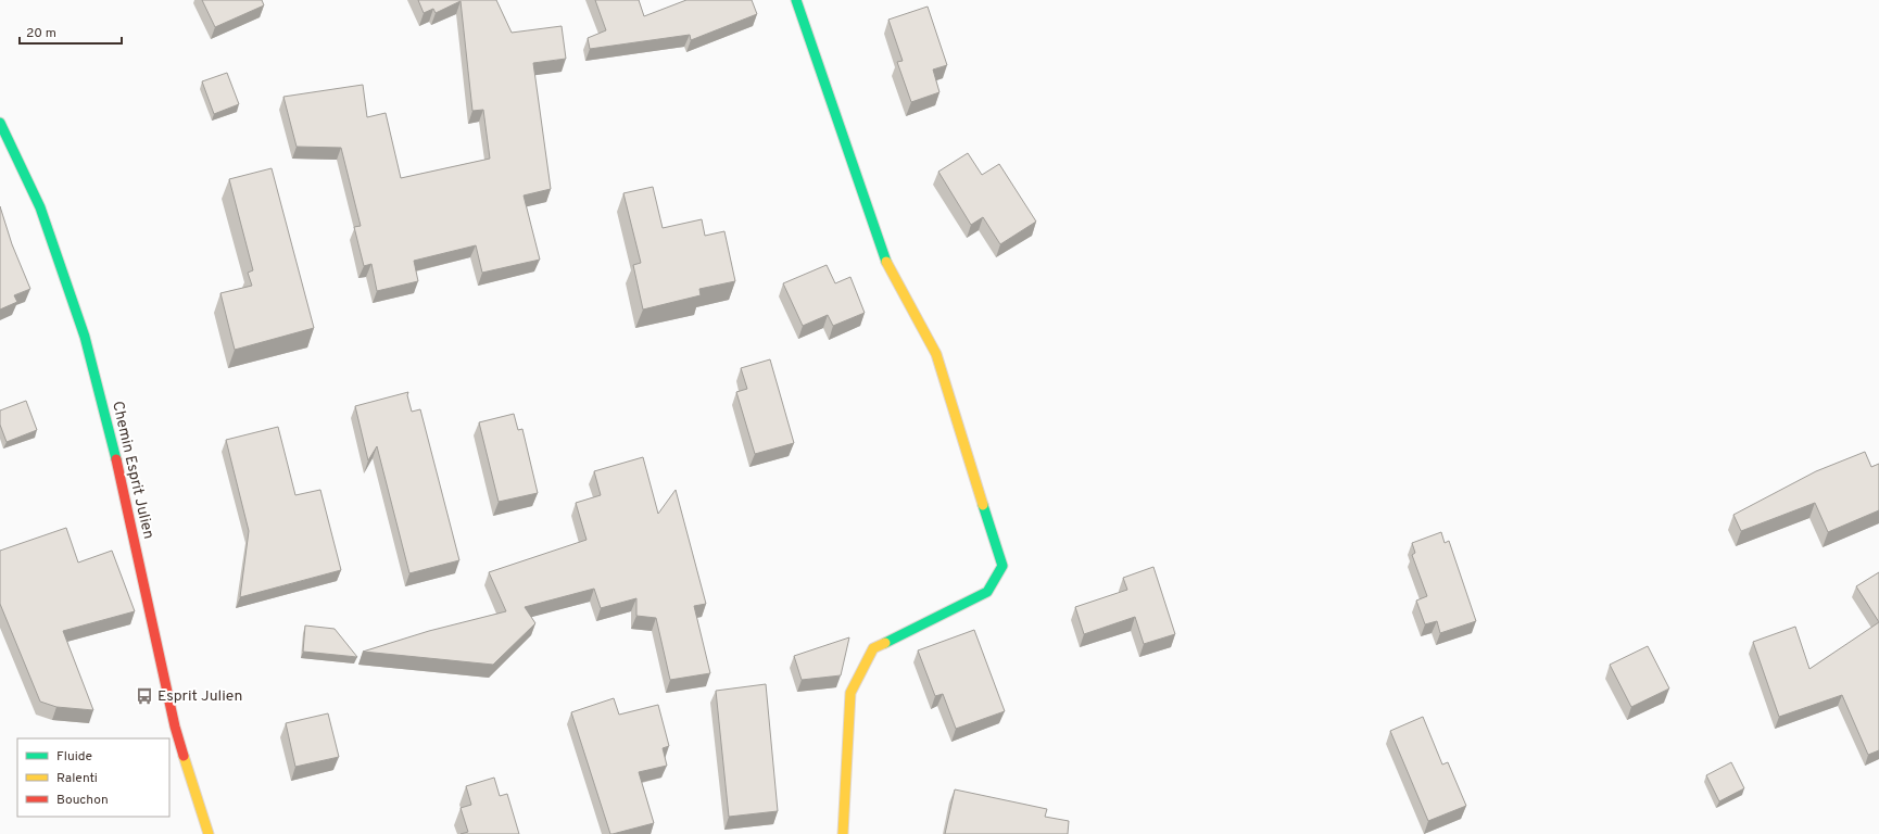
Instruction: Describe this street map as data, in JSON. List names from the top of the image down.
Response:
{
  "streets": {
    "street": ["Chemin Esprit Julien"]
  },
  "places": {
    "bus stop": ["Esprit Julien"]
  },
  "legend": ["Fluide", "Ralenti", "Bouchon"],
  "scale_bar": "20 m"
}
